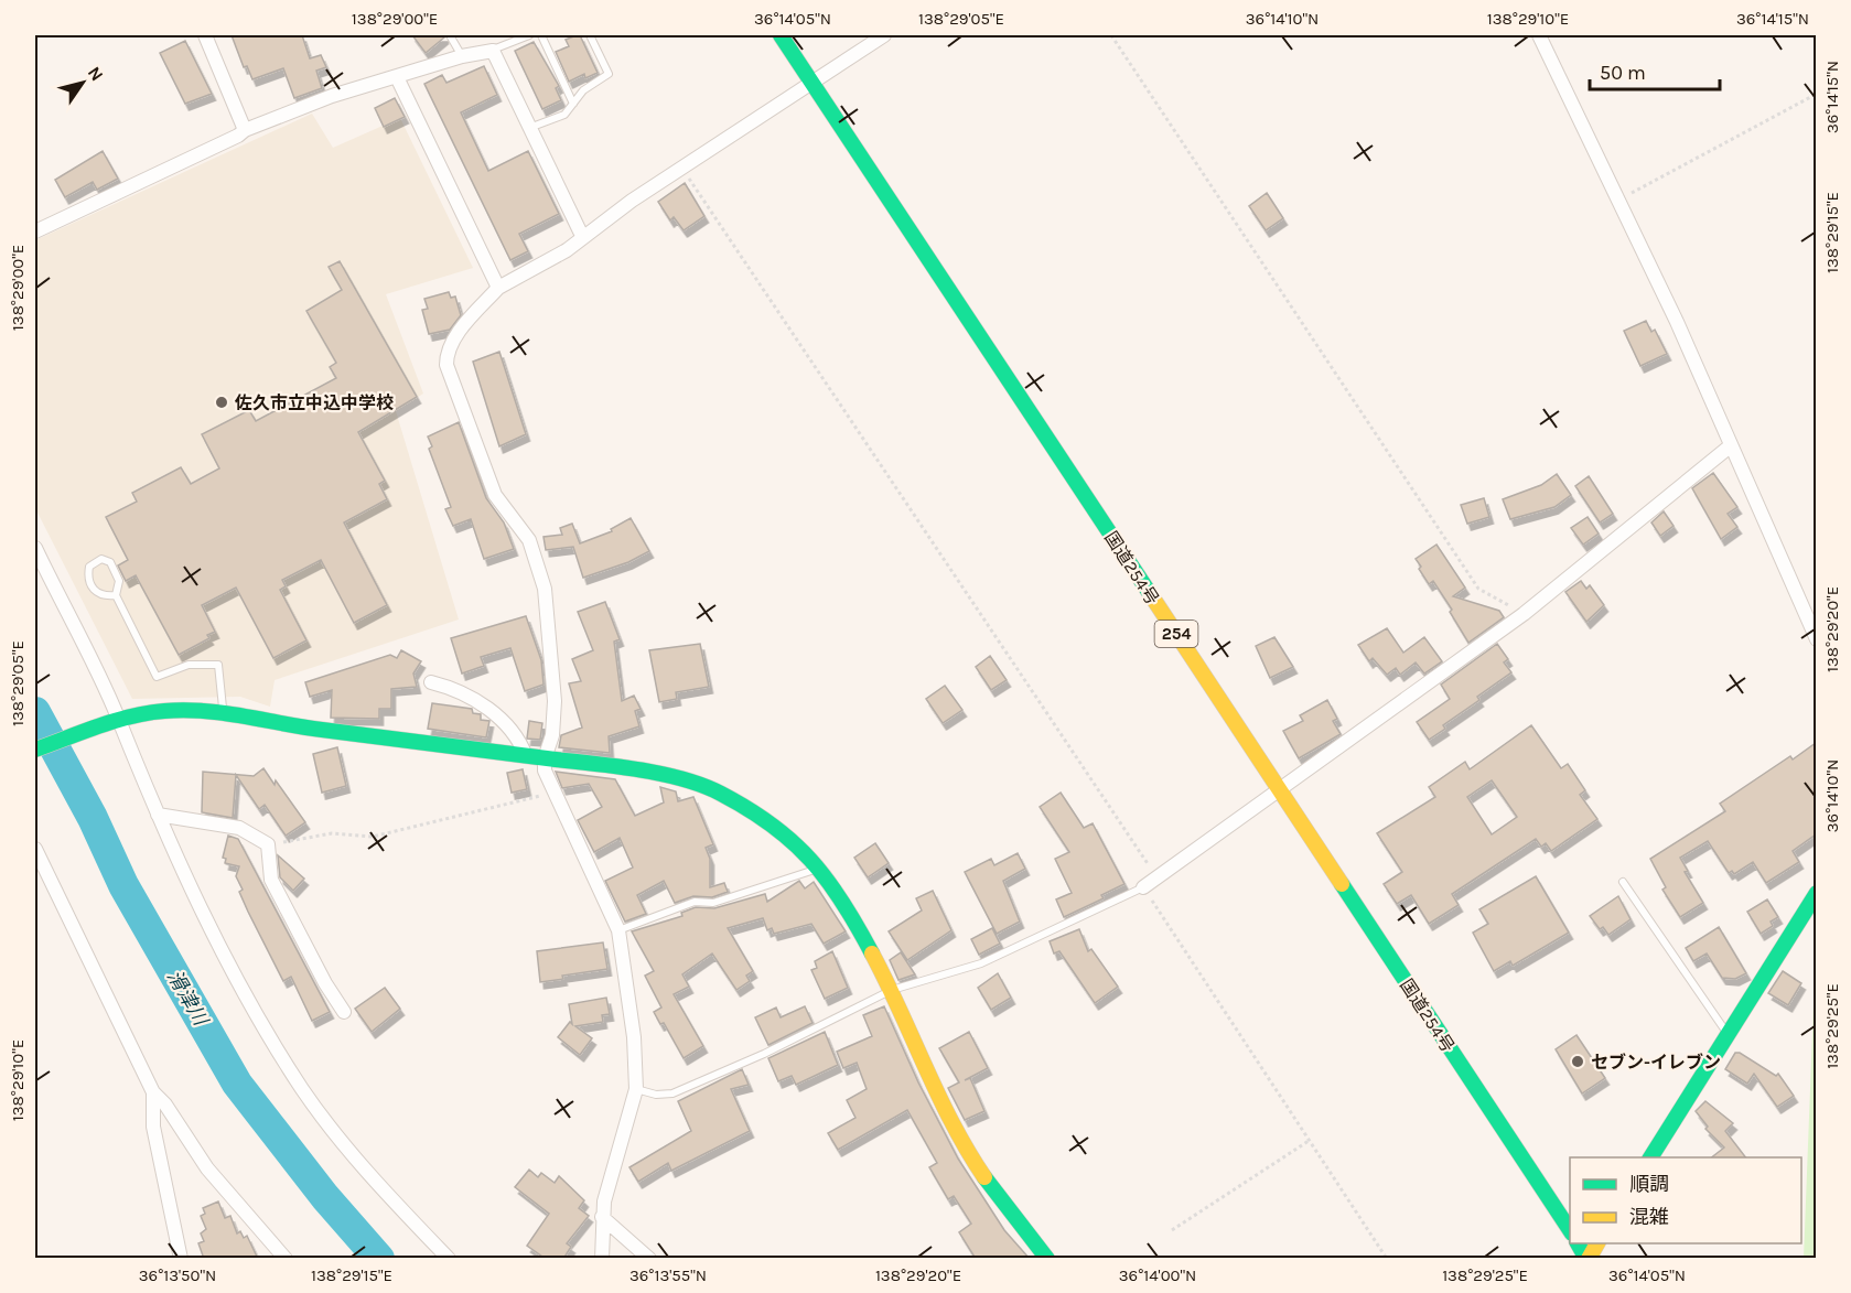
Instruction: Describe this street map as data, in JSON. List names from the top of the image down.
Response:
{
  "streets": {
    "main road": ["国道254号", "254"]
  },
  "water": ["滑津川"],
  "places": ["佐久市立中込中学校", "セブン-イレブン"],
  "legend": ["順調", "混雑"],
  "scale_bar": "50 m",
  "north": "top right",
  "coordinates": [
    "138°29'00\"E",
    "36°14'05\"N",
    "138°29'05\"E",
    "36°14'10\"N",
    "138°29'10\"E",
    "36°14'15\"N",
    "138°29'15\"E",
    "138°29'20\"E",
    "138°29'25\"E",
    "36°13'50\"N",
    "36°13'55\"N",
    "36°14'00\"N"
  ]
}
